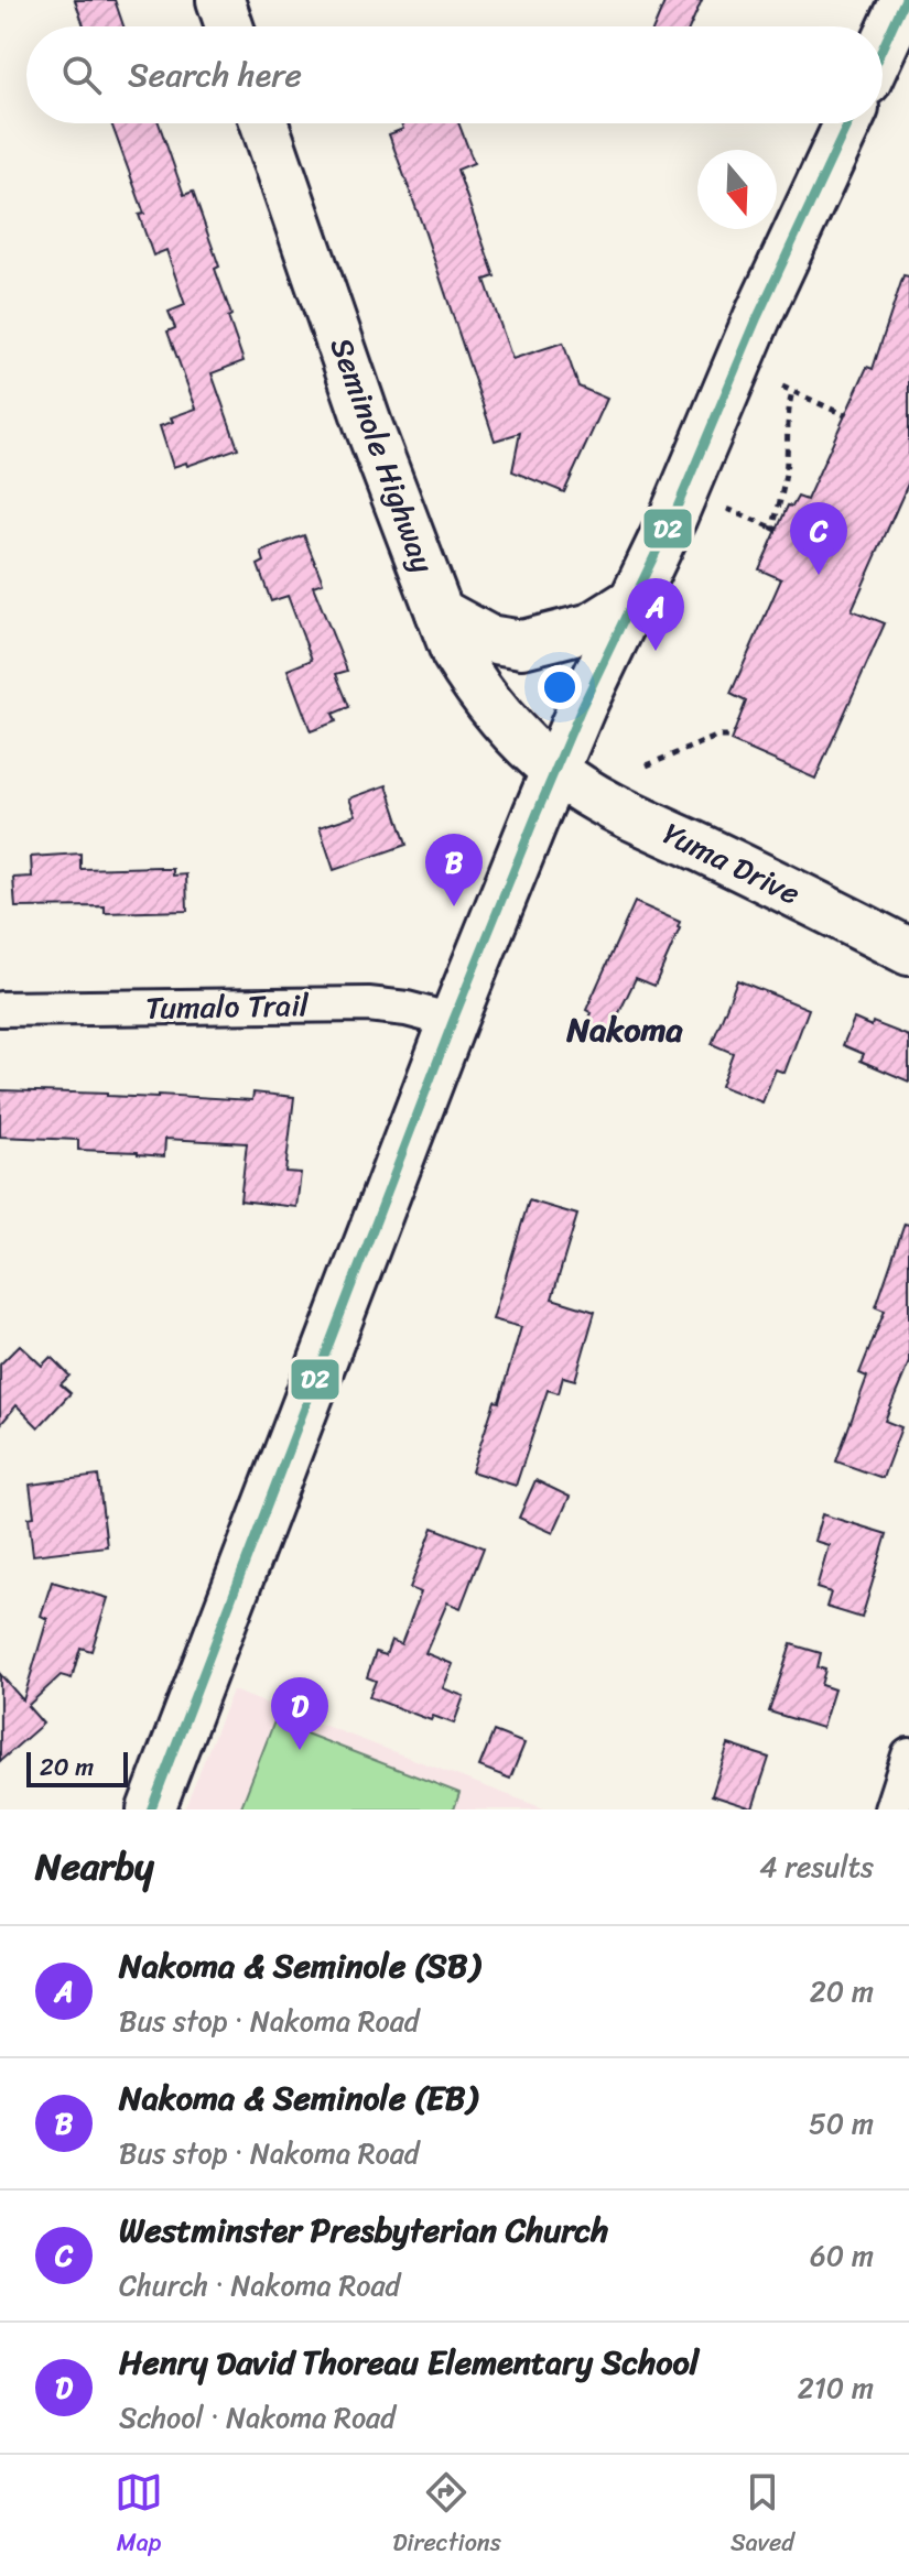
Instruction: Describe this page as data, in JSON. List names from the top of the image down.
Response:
{
  "streets": {
    "main road": ["Seminole Highway", "Yuma Drive"],
    "street": ["Tumalo Trail"]
  },
  "crossings": [
    ["Seminole Highway", "Yuma Drive"]
  ],
  "districts": ["Nakoma"],
  "lines": ["transit line D2"],
  "scale_bar": "20 m",
  "north": "bottom",
  "page": {
    "search": "Search here",
    "pins": [
      "C",
      "A",
      "B",
      "D"
    ],
    "scale": "20 m",
    "heading": ["Nearby", "4 results"],
    "list": [
      {
        "mark": "A",
        "name": "Nakoma & Seminole (SB)",
        "note": "Bus stop · Nakoma Road",
        "value": "20 m"
      },
      {
        "mark": "B",
        "name": "Nakoma & Seminole (EB)",
        "note": "Bus stop · Nakoma Road",
        "value": "50 m"
      },
      {
        "mark": "C",
        "name": "Westminster Presbyterian Church",
        "note": "Church · Nakoma Road",
        "value": "60 m"
      },
      {
        "mark": "D",
        "name": "Henry David Thoreau Elementary School",
        "note": "School · Nakoma Road",
        "value": "210 m"
      }
    ],
    "nav": ["Map", "Directions", "Saved"]
  }
}
